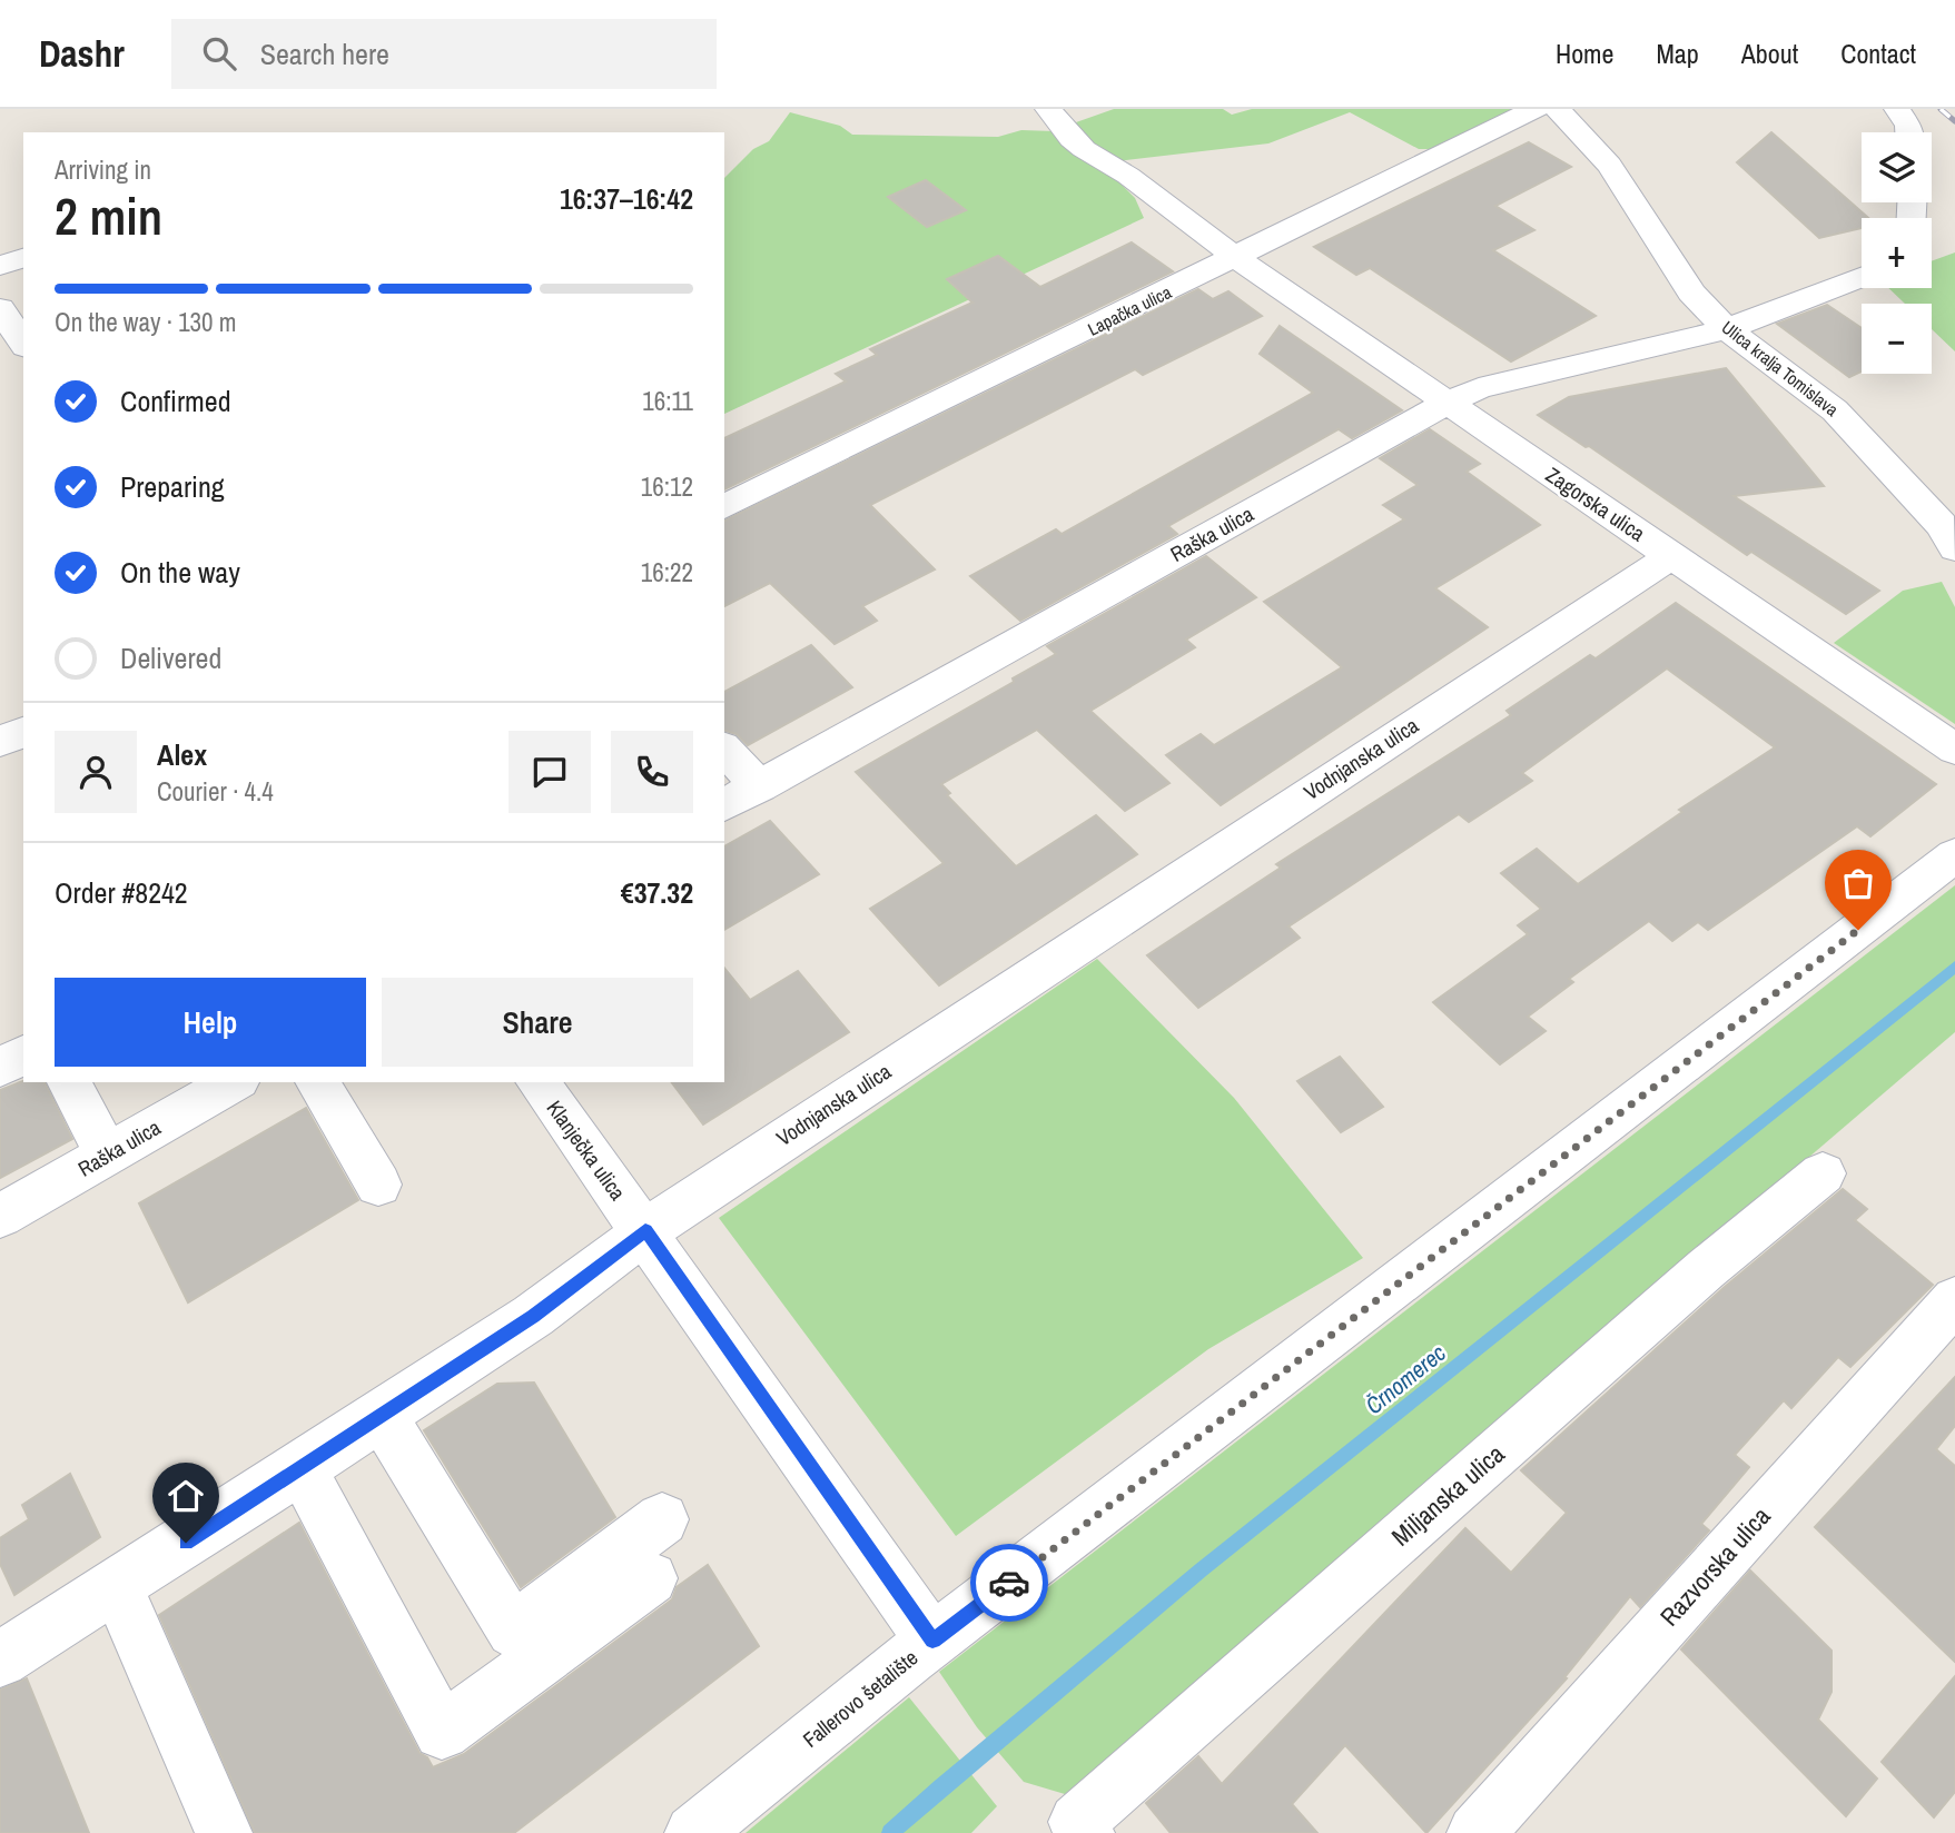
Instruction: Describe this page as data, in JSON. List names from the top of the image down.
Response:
{
  "streets": {
    "street": [
      "Lapačka ulica",
      "Ulica kralja Tomislava",
      "Zagorska ulica",
      "Raška ulica",
      "Vodnjanska ulica",
      "Klanječka ulica",
      "Miljanska ulica",
      "Razvorska ulica",
      "Fallerovo šetalište"
    ]
  },
  "crossings": [
    ["Lapačka ulica", "Zagorska ulica"],
    ["Ulica kralja Tomislava", "Raška ulica"],
    ["Zagorska ulica", "Raška ulica"],
    ["Zagorska ulica", "Vodnjanska ulica"],
    ["Vodnjanska ulica", "Klanječka ulica"],
    ["Klanječka ulica", "Fallerovo šetalište"]
  ],
  "water": ["Črnomerec"],
  "page": {
    "header": "Dashr",
    "search": "Search here",
    "nav": [
      "Home",
      "Map",
      "About",
      "Contact"
    ],
    "map_buttons": ["+", "−"],
    "heading": ["2 min", "Arriving in", "16:37–16:42"],
    "panel": [
      "Alex",
      "Courier · 4.4",
      "Order #8242",
      "€37.32"
    ],
    "bar": "On the way · 130 m",
    "list": [
      ["Confirmed", "16:11"],
      ["Preparing", "16:12"],
      ["On the way", "16:22"],
      "Delivered"
    ],
    "buttons": ["Help", "Share"]
  }
}
